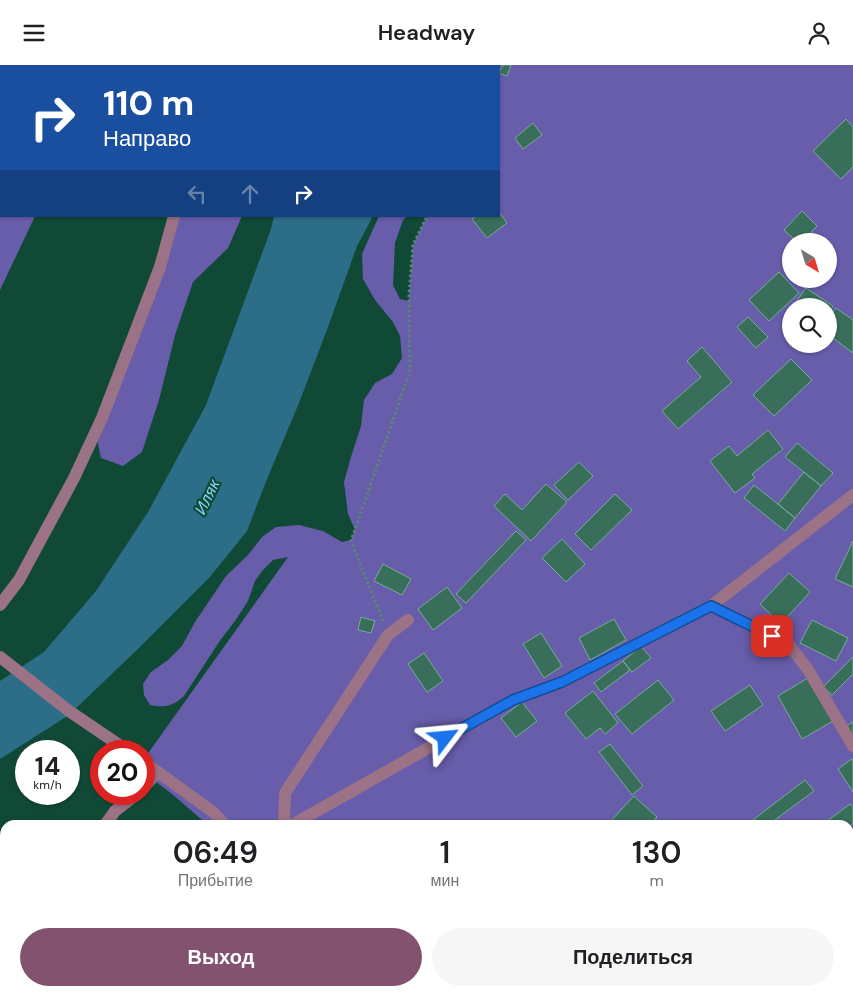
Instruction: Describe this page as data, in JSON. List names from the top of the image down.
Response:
{
  "water": ["Иляк"],
  "north": "bottom right",
  "page": {
    "header": "Headway",
    "turn": ["110 m", "Направо"],
    "speed": "14 km/h",
    "limit": "20",
    "eta": [
      "06:49",
      "Прибытие",
      "1",
      "мин",
      "130",
      "m"
    ],
    "buttons": ["Выход", "Поделиться"]
  }
}
